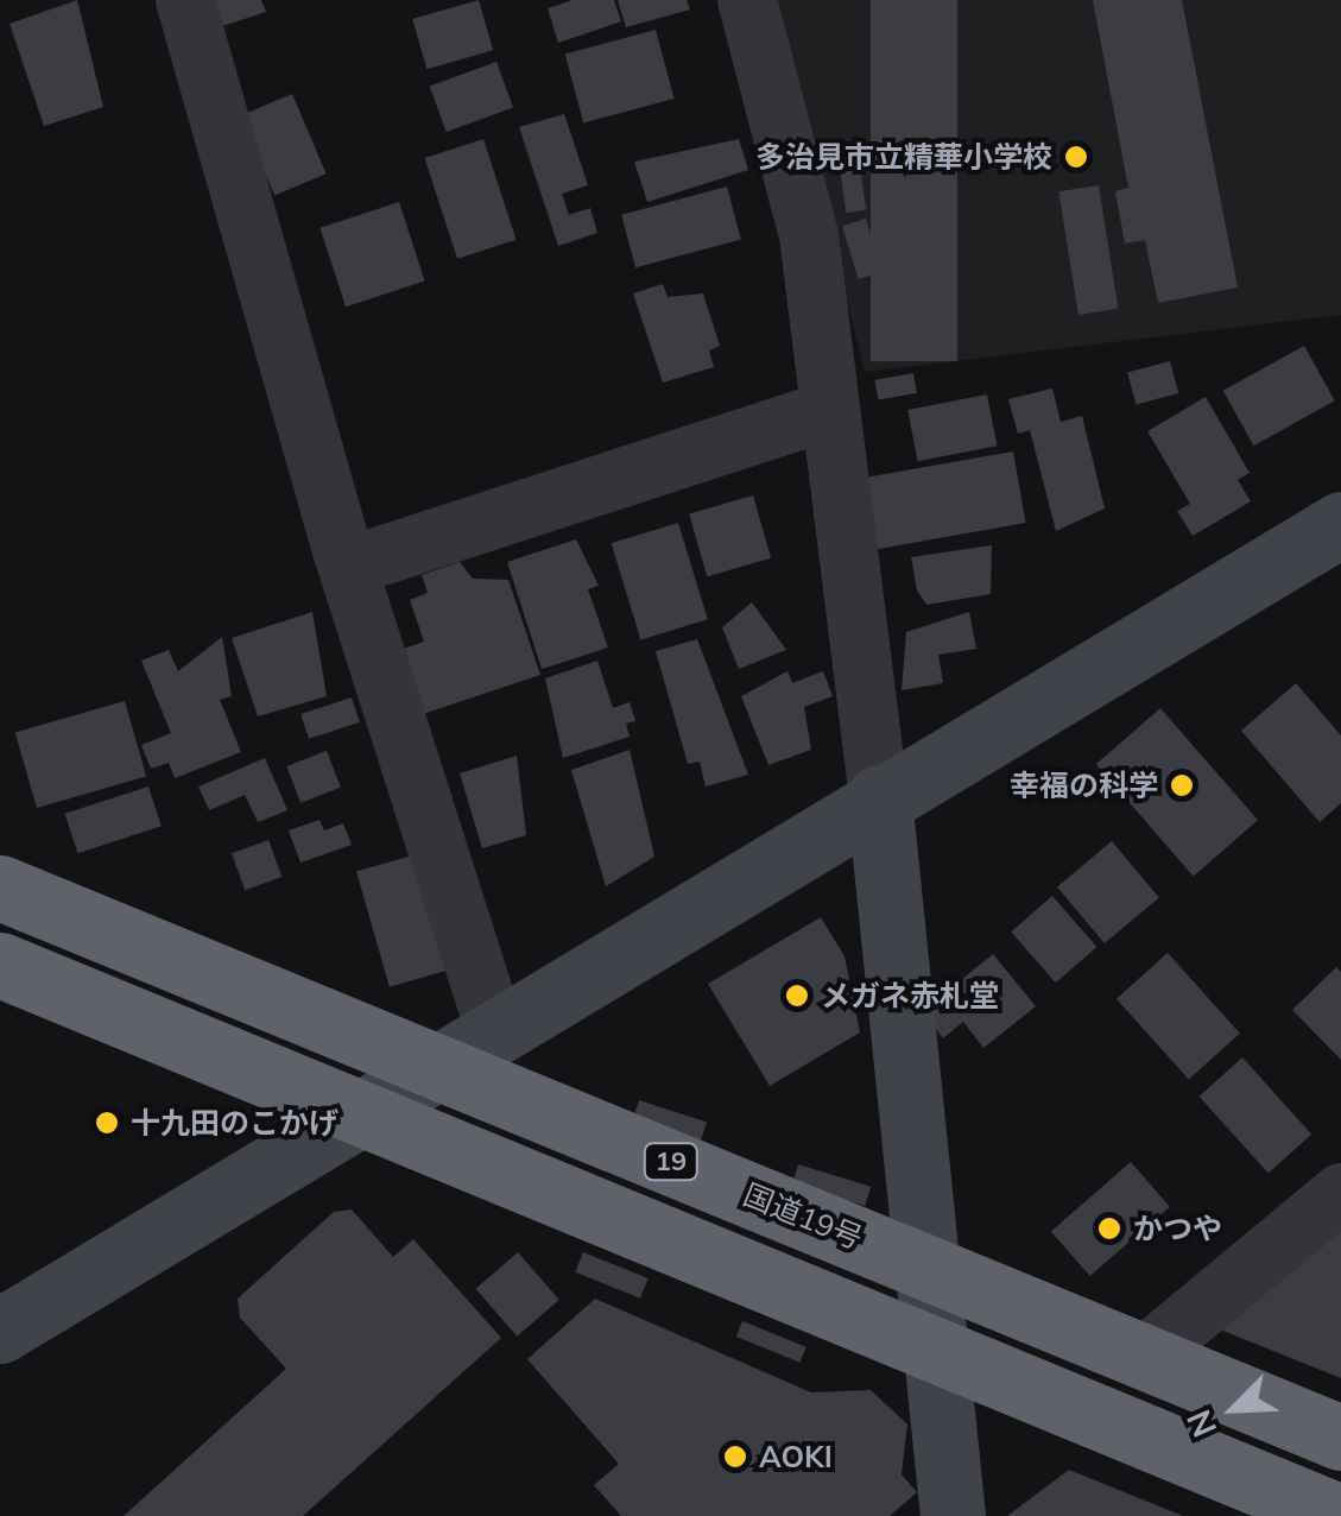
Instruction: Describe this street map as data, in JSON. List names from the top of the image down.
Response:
{
  "streets": {
    "highway": ["19", "国道19号"]
  },
  "places": [
    "多治見市立精華小学校",
    "幸福の科学",
    "メガネ赤札堂",
    "十九田のこかげ",
    "かつや",
    "AOKI"
  ],
  "north": "bottom left"
}
